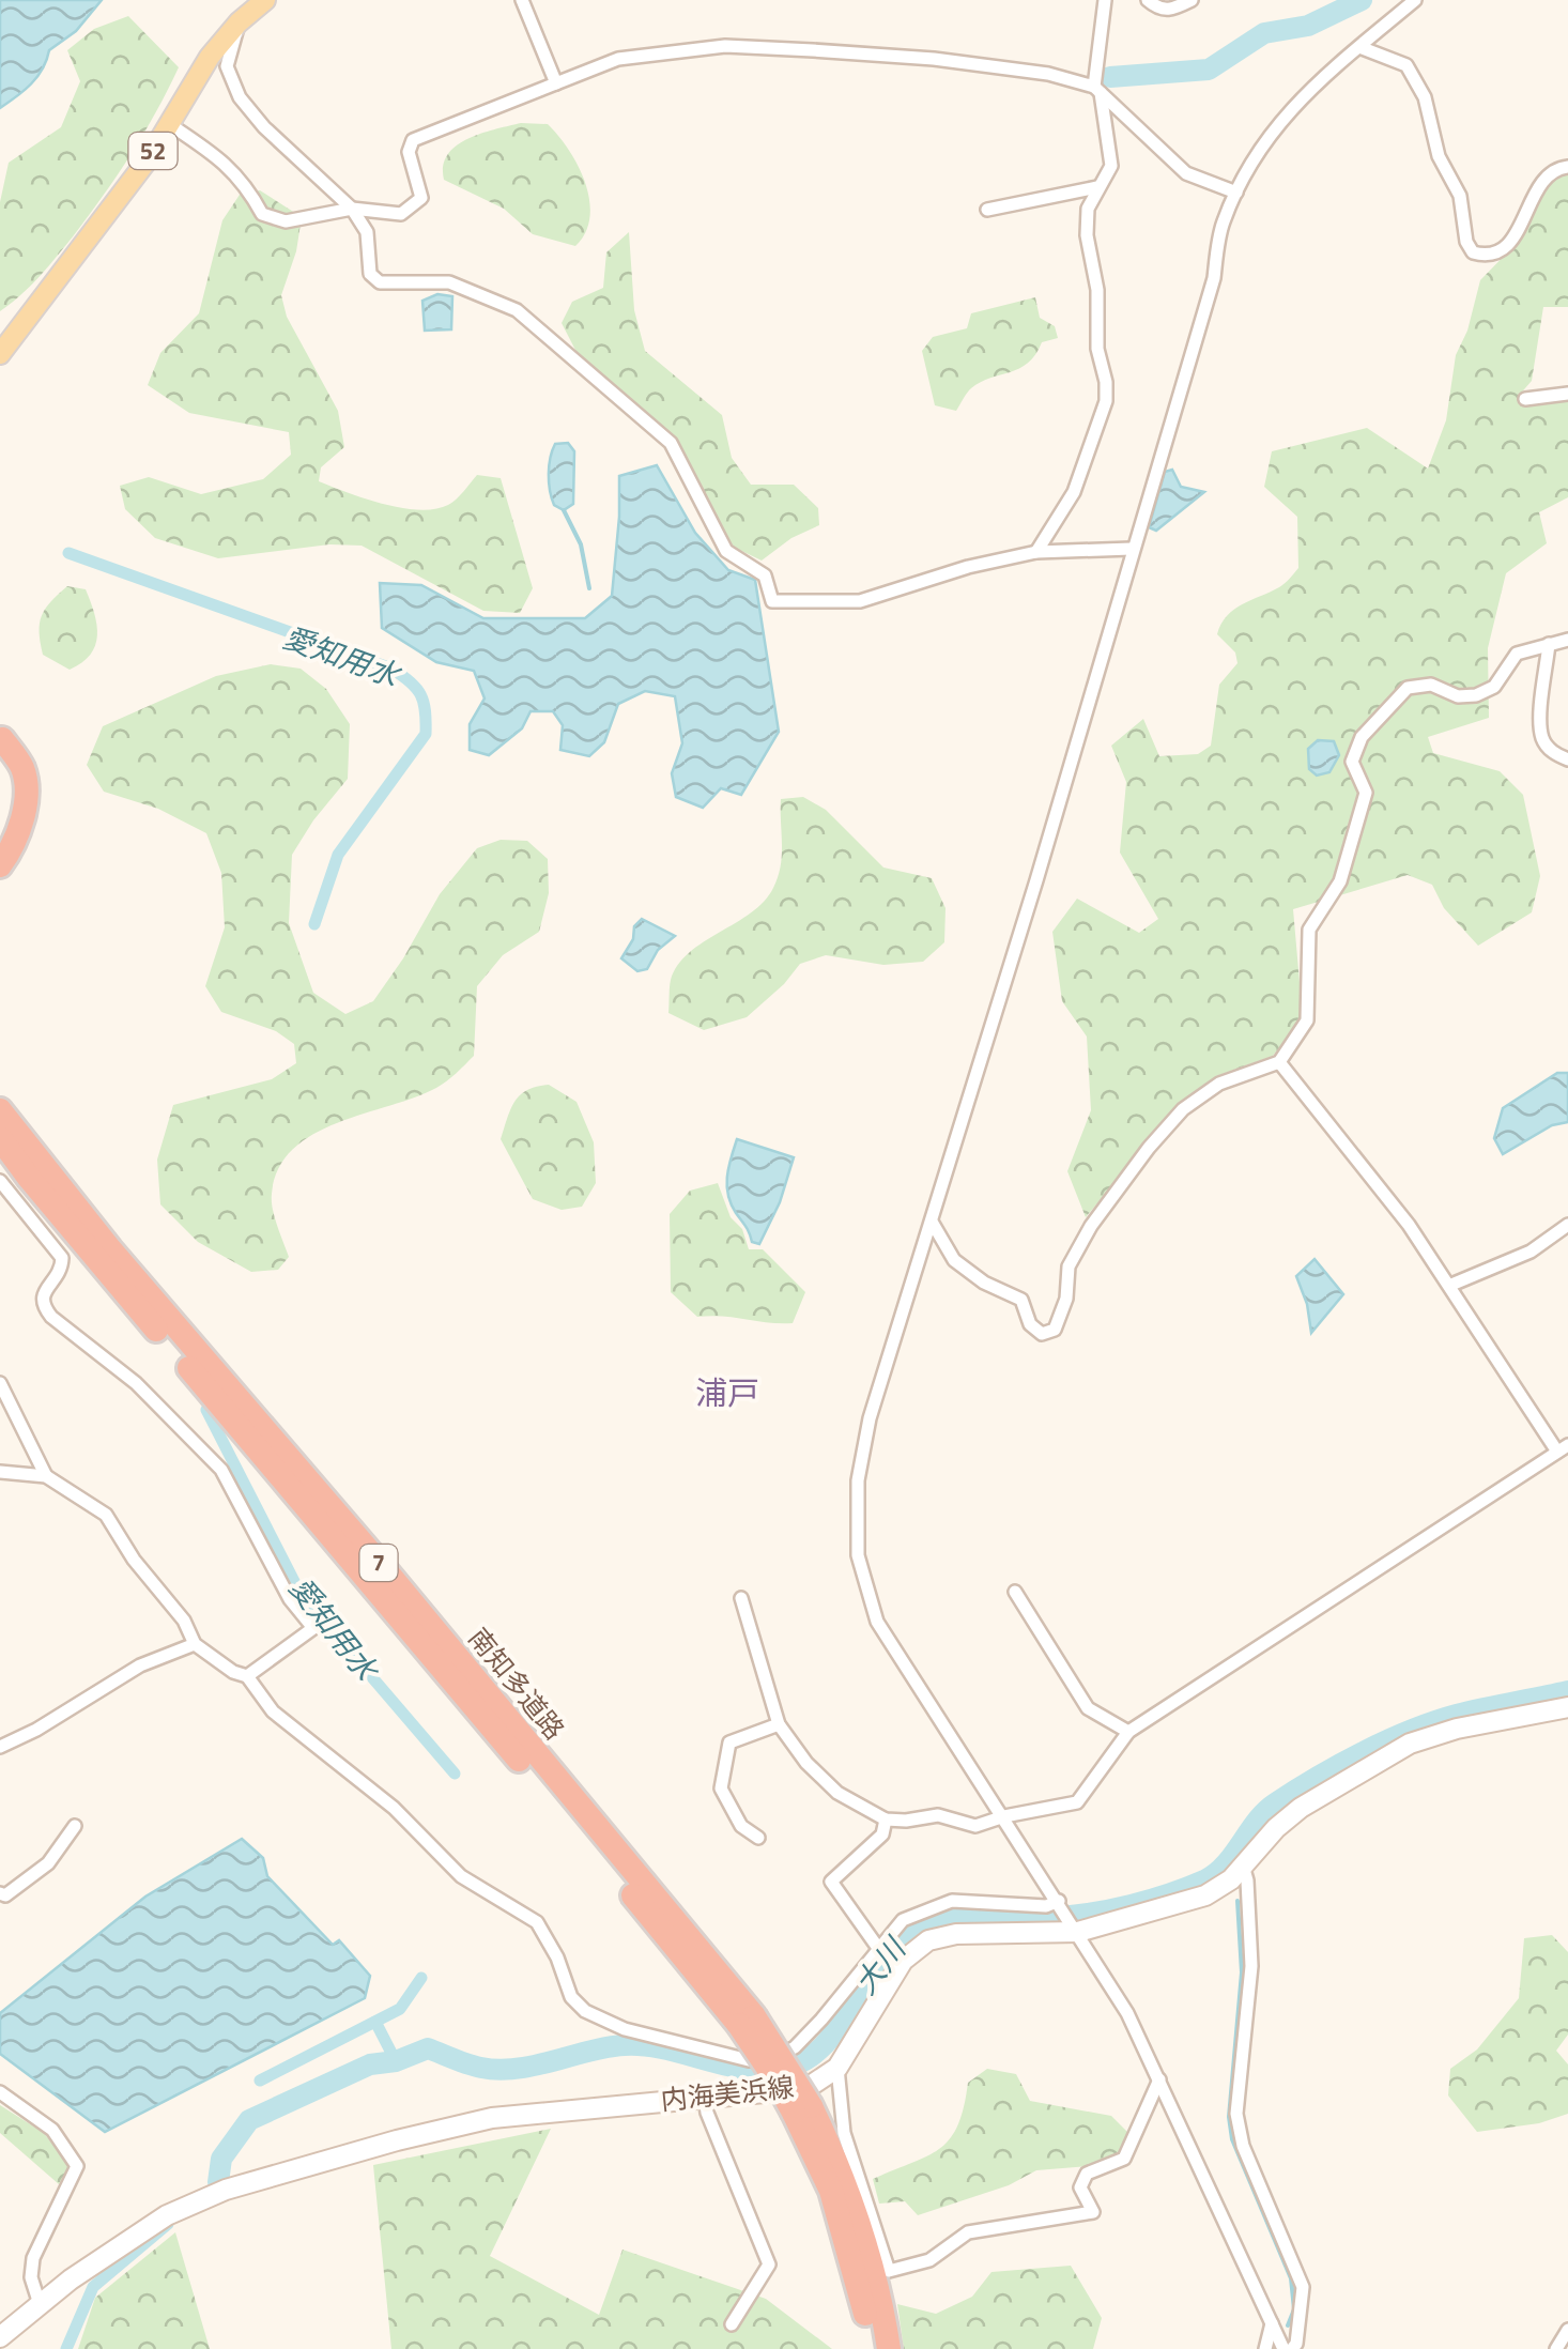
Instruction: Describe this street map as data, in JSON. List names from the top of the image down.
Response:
{
  "streets": {
    "highway": ["7", "南知多道路"],
    "main road": ["52", "内海美浜線"]
  },
  "districts": ["浦戸"],
  "water": ["愛知用水", "大川"]
}
